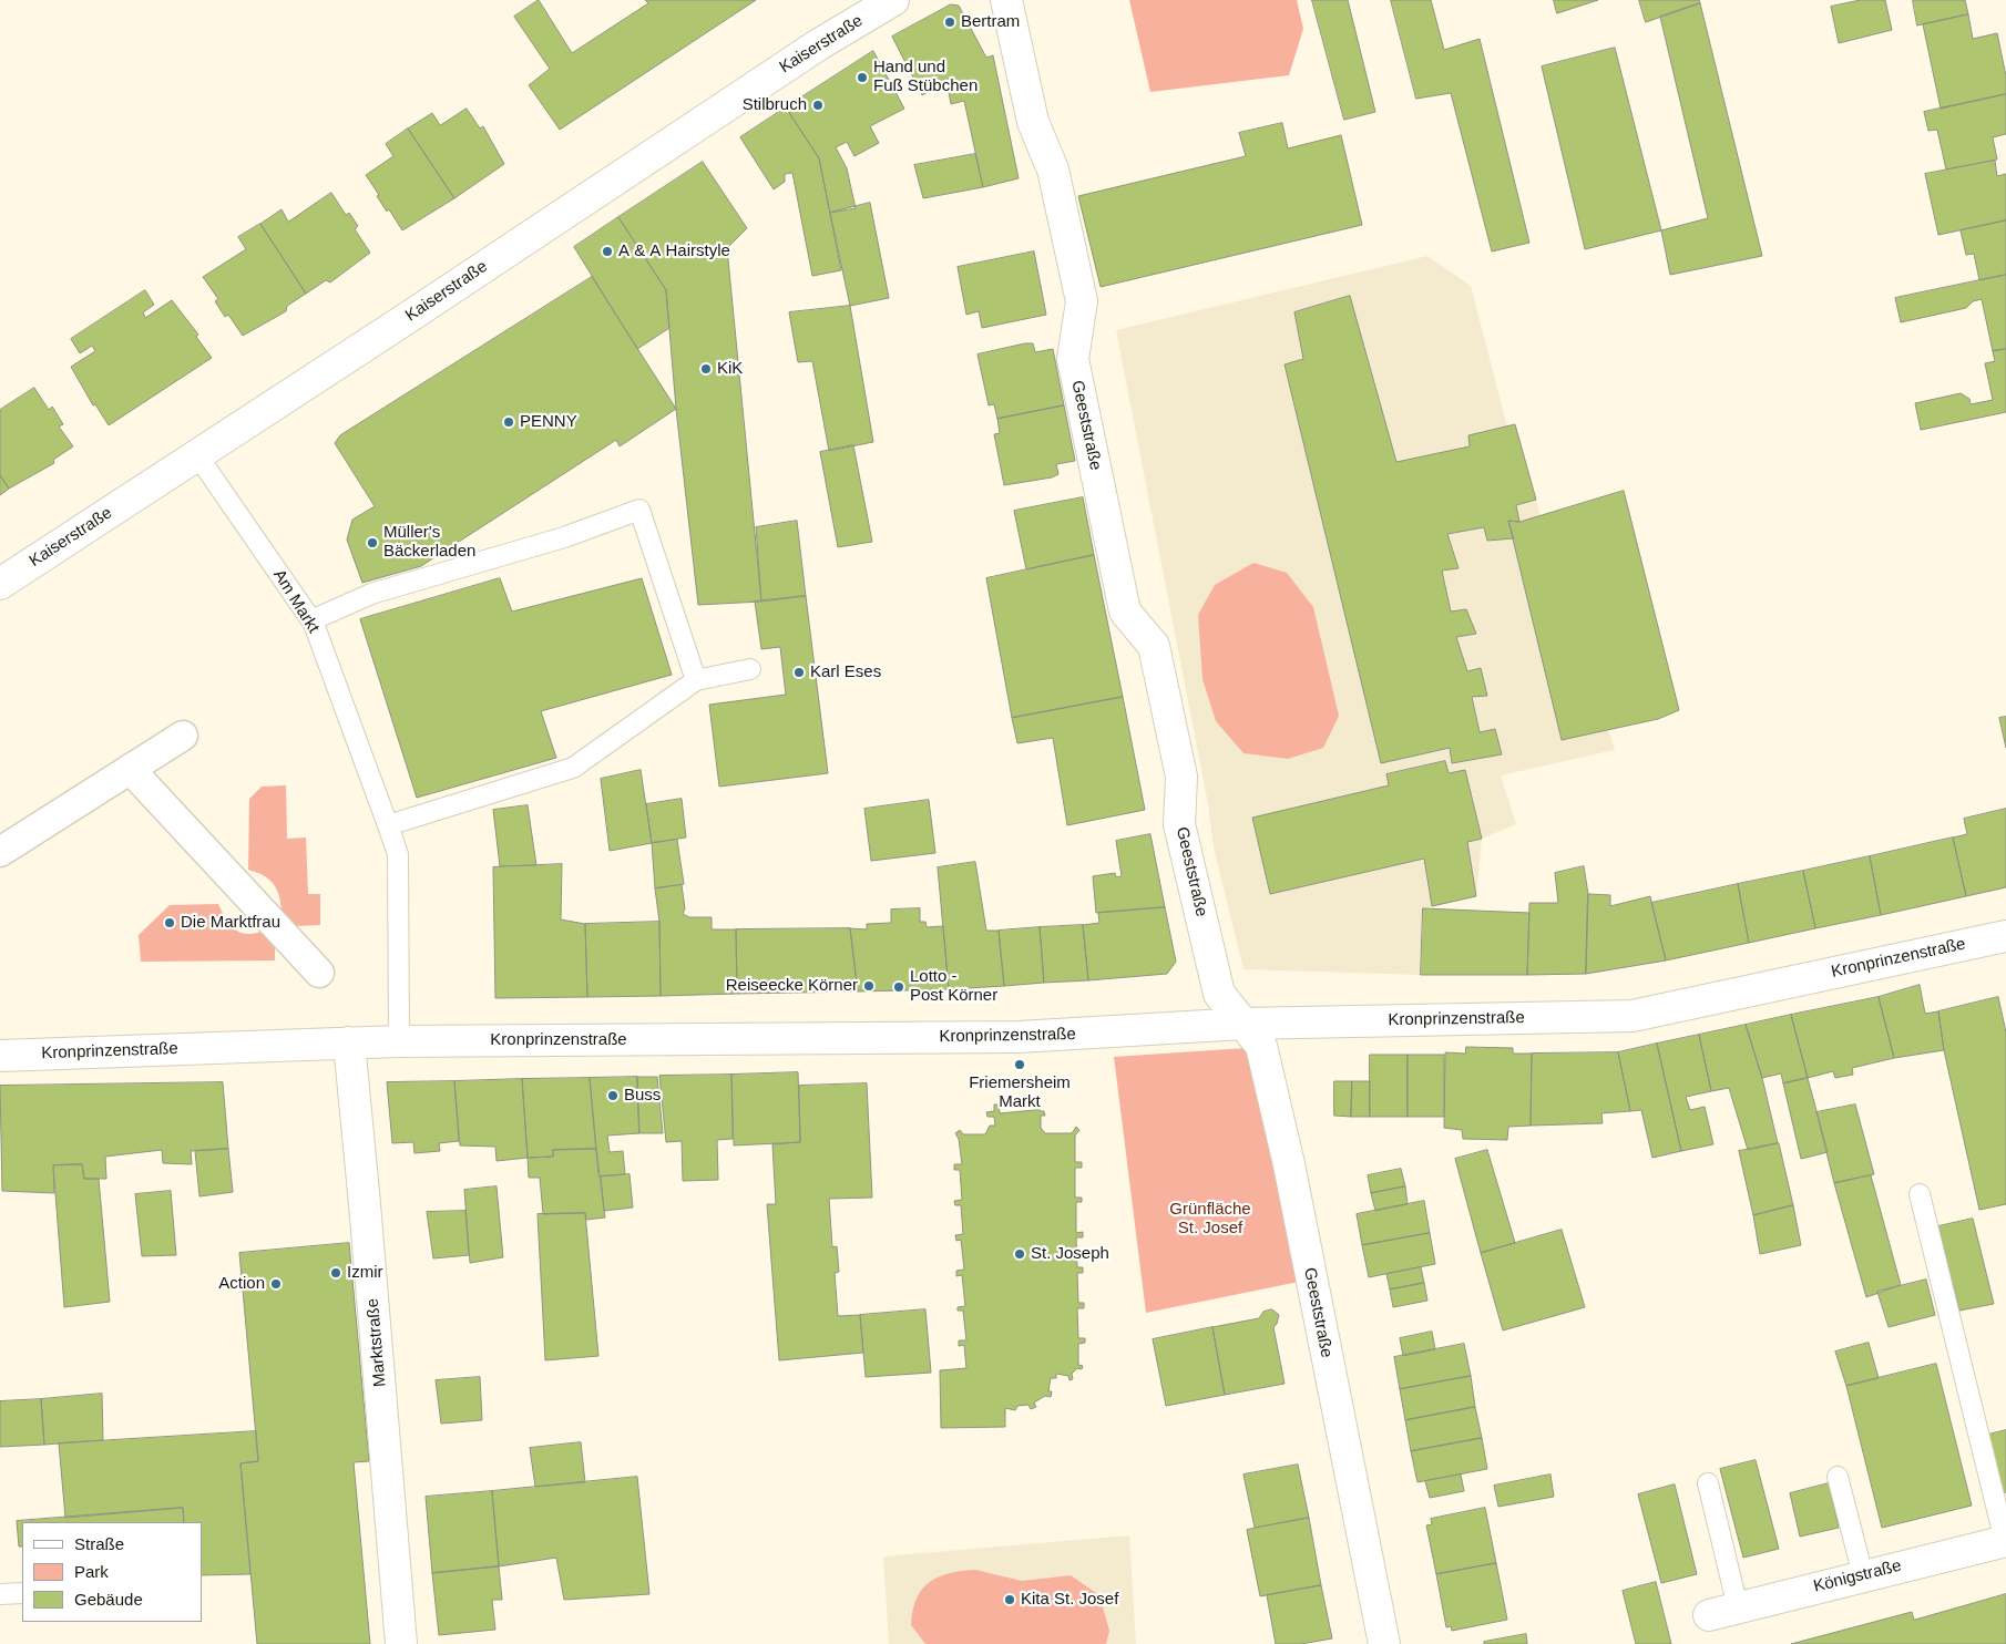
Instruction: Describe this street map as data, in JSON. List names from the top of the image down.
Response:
{
  "streets": {
    "street": [
      "Kaiserstraße",
      "Geeststraße",
      "Kronprinzenstraße",
      "Marktstraße",
      "Königstraße"
    ],
    "lane": ["Am Markt"]
  },
  "crossings": [
    ["Kaiserstraße", "Am Markt"],
    ["Geeststraße", "Kronprinzenstraße"],
    ["Am Markt", "Kronprinzenstraße"],
    ["Kronprinzenstraße", "Marktstraße"]
  ],
  "parks": ["Grünfläche St. Josef"],
  "places": [
    "Bertram",
    "Hand und Fuß Stübchen",
    "Stilbruch",
    "A & A Hairstyle",
    "KiK",
    "PENNY",
    "Müller's Bäckerladen",
    "Karl Eses",
    "Die Marktfrau",
    "Reiseecke Körner",
    "Lotto - Post Körner",
    "Friemersheim Markt",
    "Buss",
    "St. Joseph",
    "Izmir",
    "Action",
    "Kita St. Josef"
  ],
  "legend": ["Straße", "Park", "Gebäude"]
}
